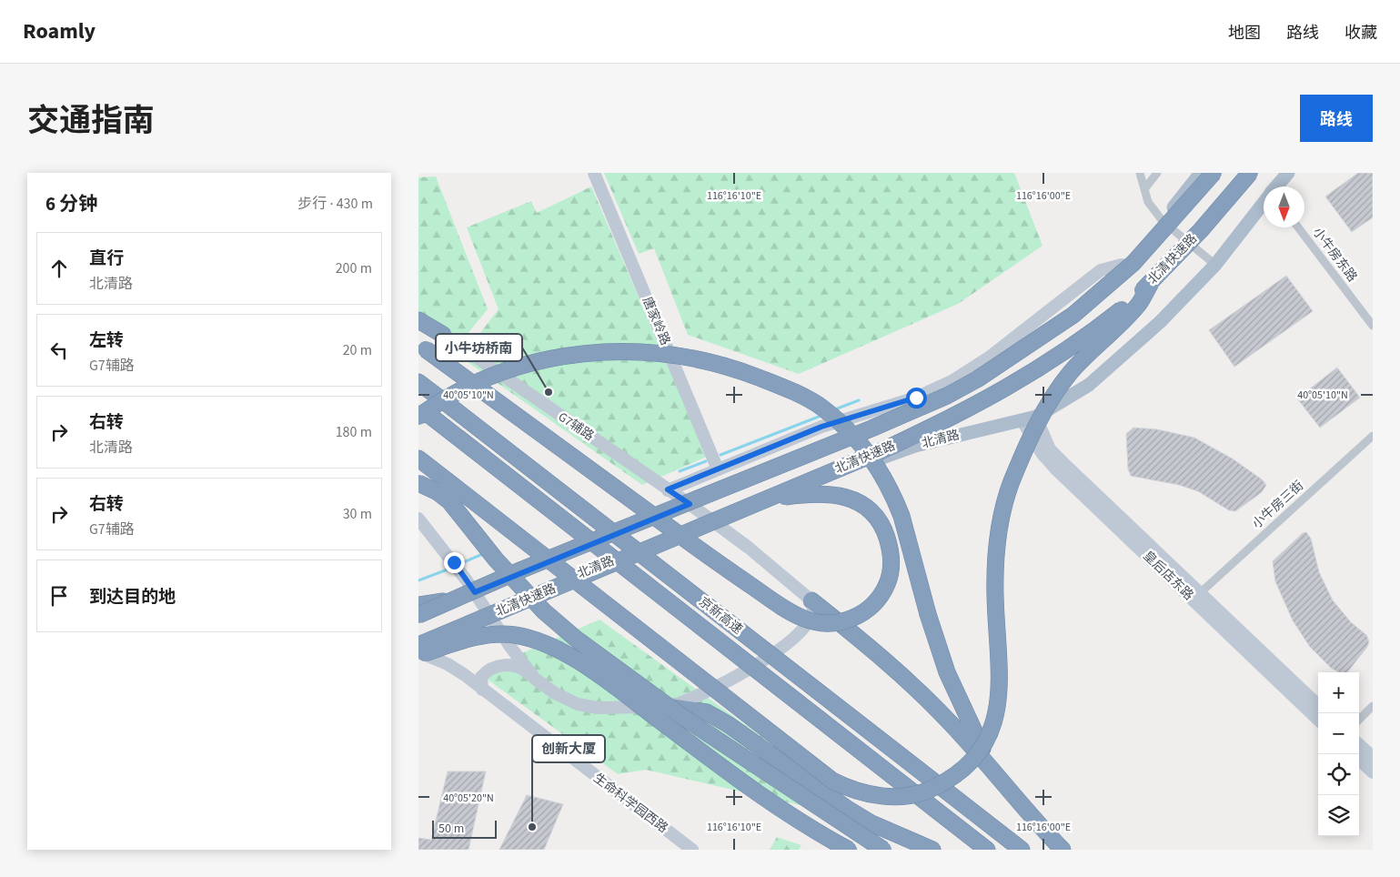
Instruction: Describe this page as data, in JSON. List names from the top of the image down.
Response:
{
  "streets": {
    "highway": ["北清快速路", "京新高速"],
    "main road": ["北清路"],
    "street": [
      "小牛房东路",
      "唐家岭路",
      "G7辅路",
      "小牛房三街",
      "皇后店东路",
      "生命科学园西路"
    ]
  },
  "crossings": [
    ["北清快速路", "北清路"],
    ["G7辅路", "北清路"],
    ["北清路", "皇后店东路"],
    ["小牛房三街", "皇后店东路"]
  ],
  "places": ["小牛坊桥南", "创新大厦"],
  "scale_bar": "50 m",
  "north": "bottom",
  "page": {
    "header": "Roamly",
    "nav": ["地图", "路线", "收藏"],
    "title": "交通指南",
    "buttons": "路线",
    "heading": ["6 分钟", "步行 · 430 m"],
    "list": [
      ["直行", "北清路", "200 m"],
      ["左转", "G7辅路", "20 m"],
      ["右转", "北清路", "180 m"],
      ["右转", "G7辅路", "30 m"],
      "到达目的地"
    ],
    "map_buttons": ["+", "−"],
    "scale": "50 m"
  },
  "coordinates": [
    "116°16'10\"E",
    "116°16'00\"E",
    "40°05'10\"N",
    "40°05'20\"N"
  ]
}
